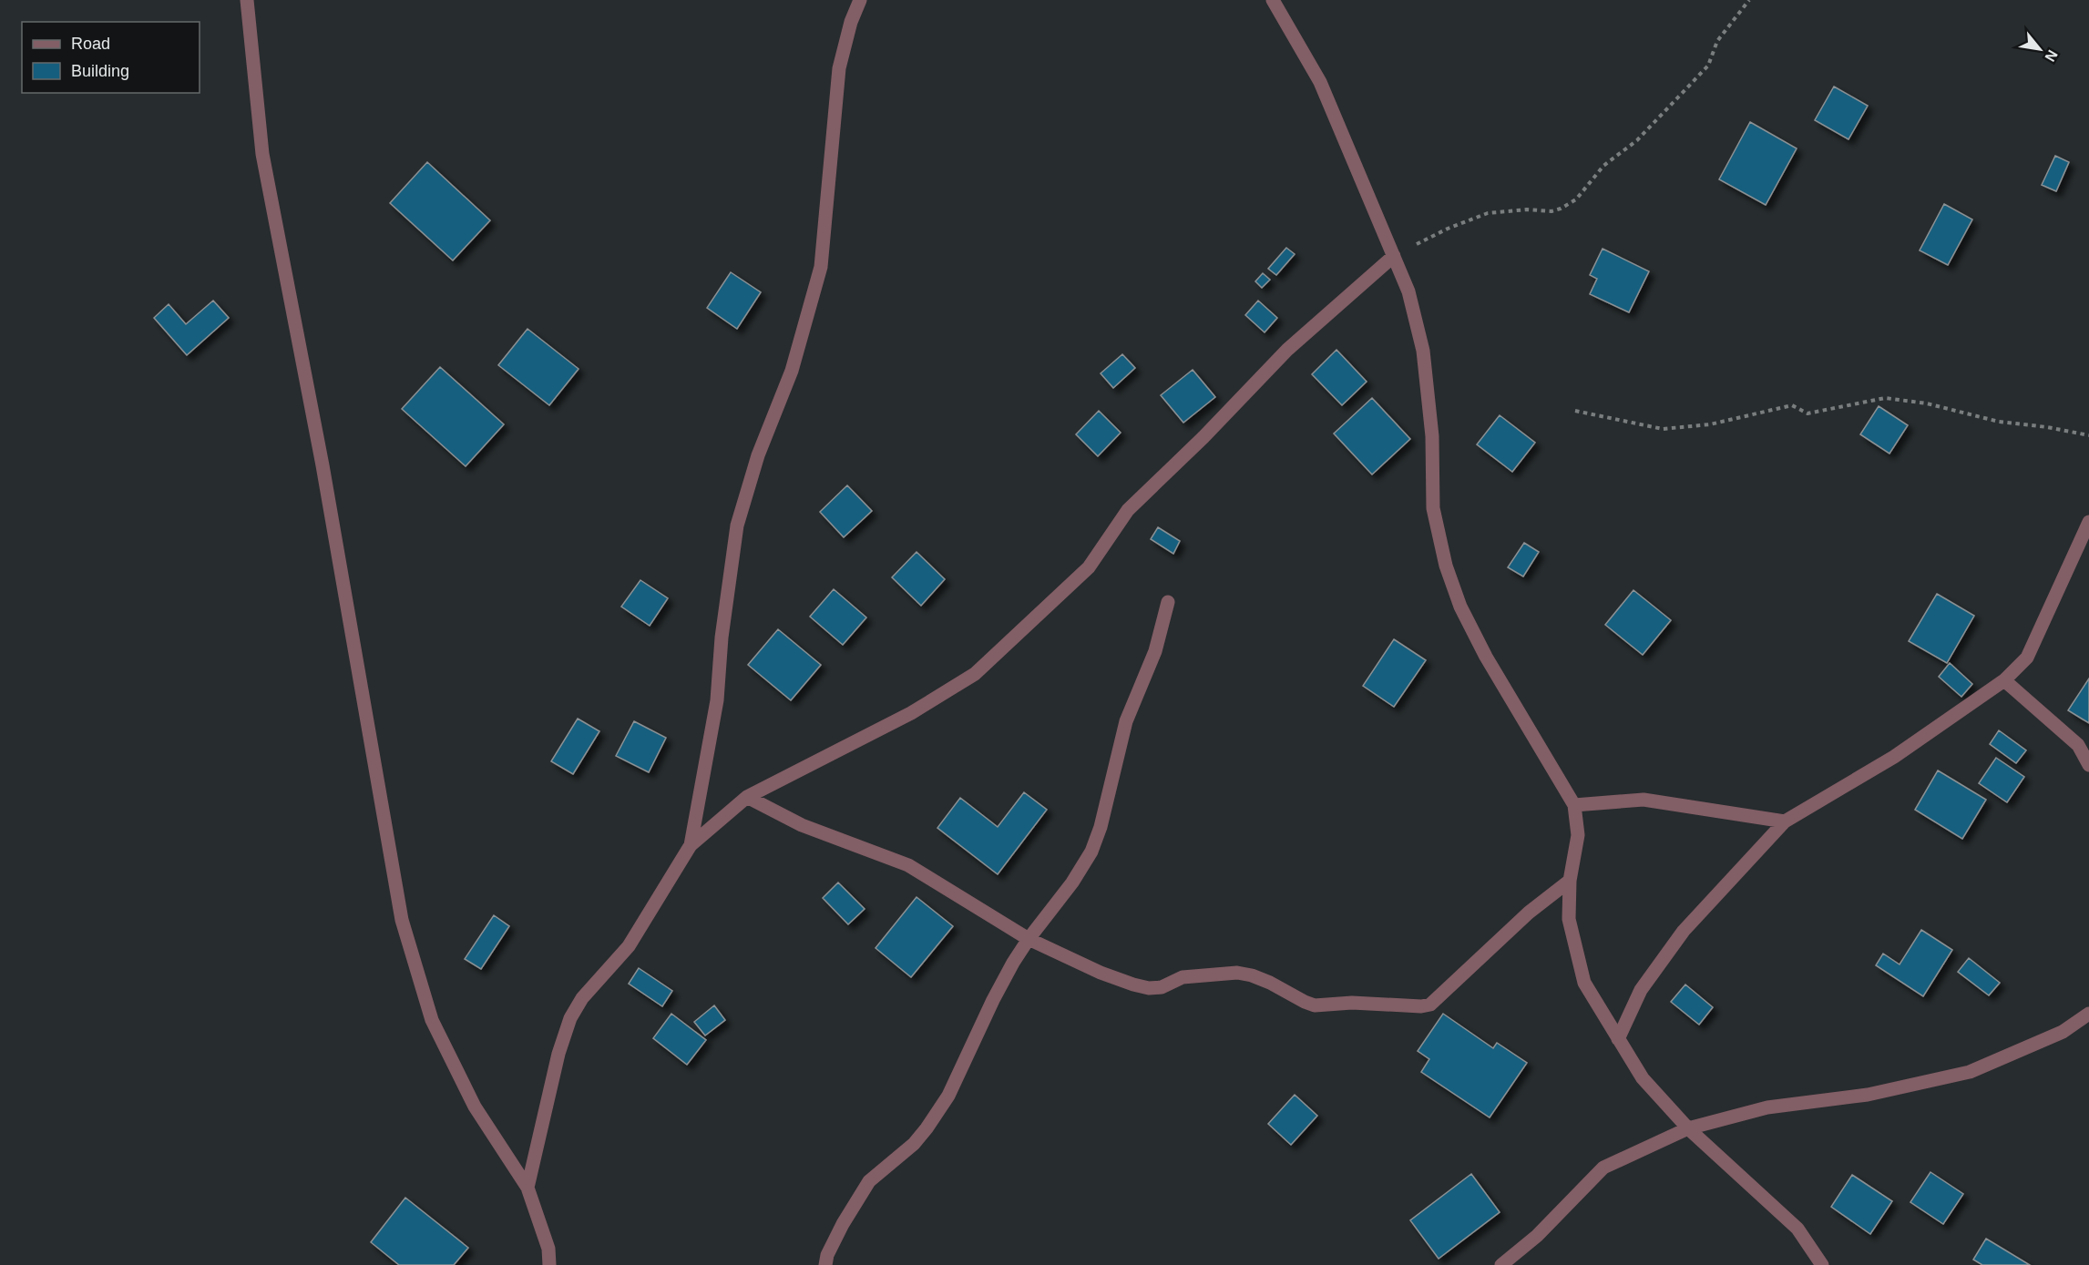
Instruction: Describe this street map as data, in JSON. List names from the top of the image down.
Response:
{
  "legend": ["Road", "Building"],
  "north": "bottom right"
}
